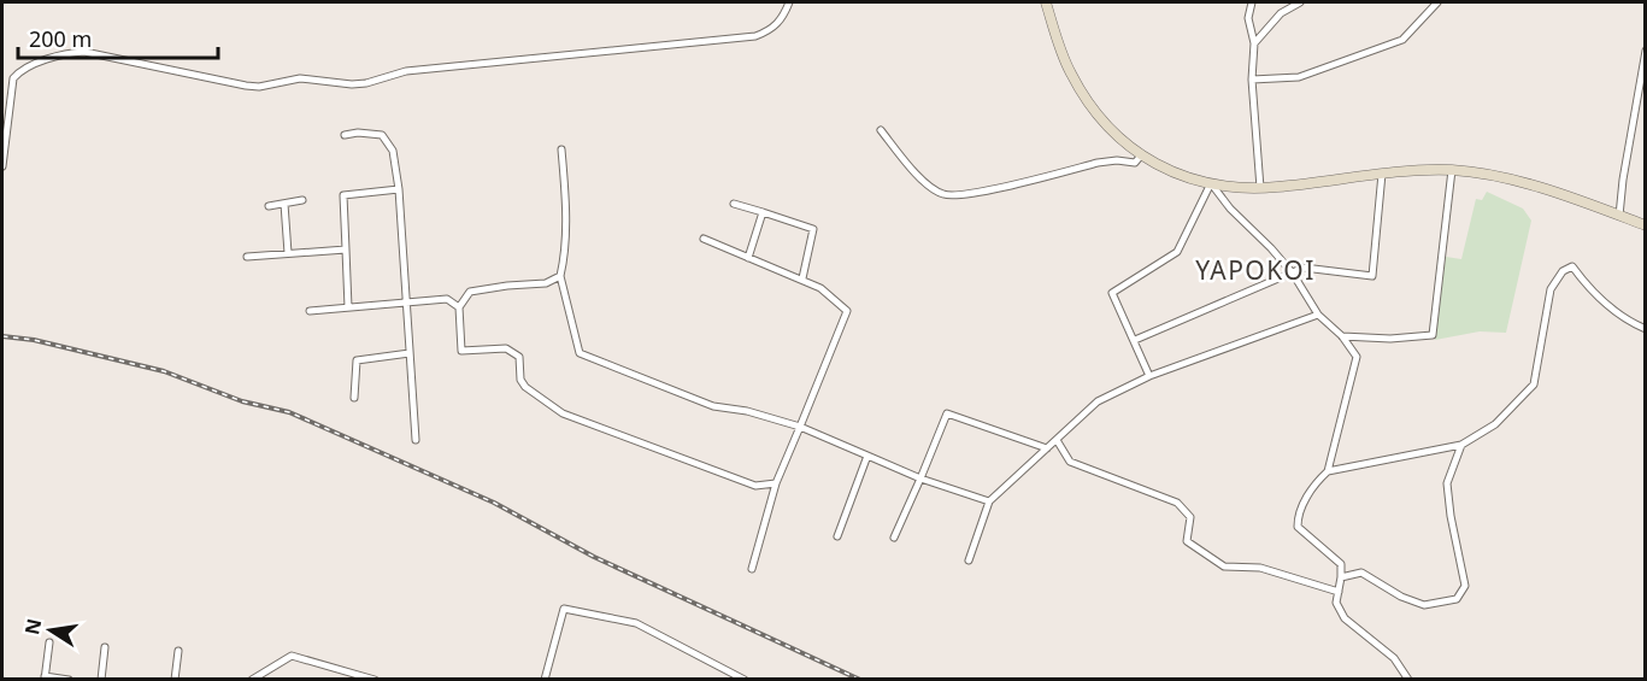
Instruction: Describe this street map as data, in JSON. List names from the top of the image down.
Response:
{
  "districts": ["YAPOKOI"],
  "scale_bar": "200 m",
  "north": "left"
}
